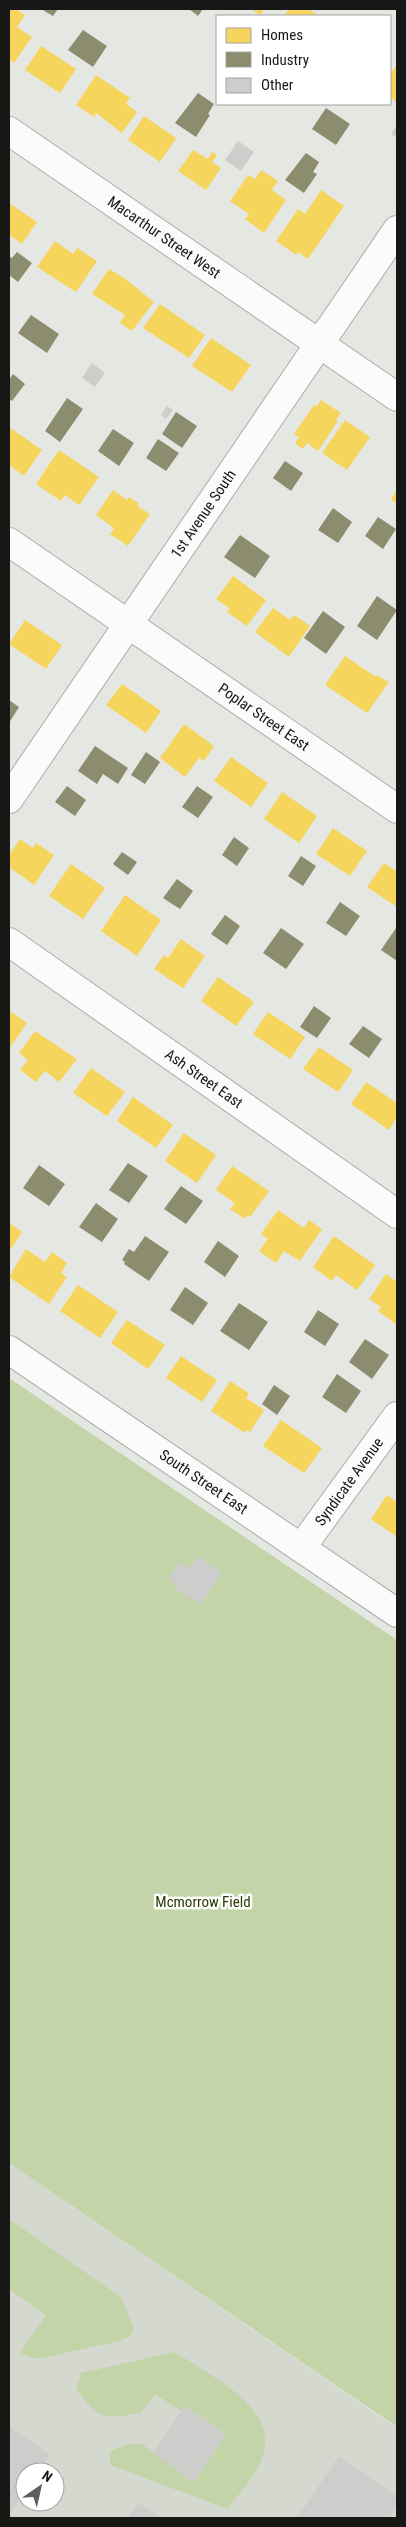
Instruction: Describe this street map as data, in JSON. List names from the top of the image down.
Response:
{
  "streets": {
    "street": [
      "Macarthur Street West",
      "1st Avenue South",
      "Poplar Street East",
      "Ash Street East",
      "South Street East",
      "Syndicate Avenue"
    ]
  },
  "crossings": [
    ["Macarthur Street West", "1st Avenue South"],
    ["1st Avenue South", "Poplar Street East"],
    ["South Street East", "Syndicate Avenue"]
  ],
  "parks": ["Mcmorrow Field"],
  "legend": ["Homes", "Industry", "Other"],
  "north": "top right"
}
